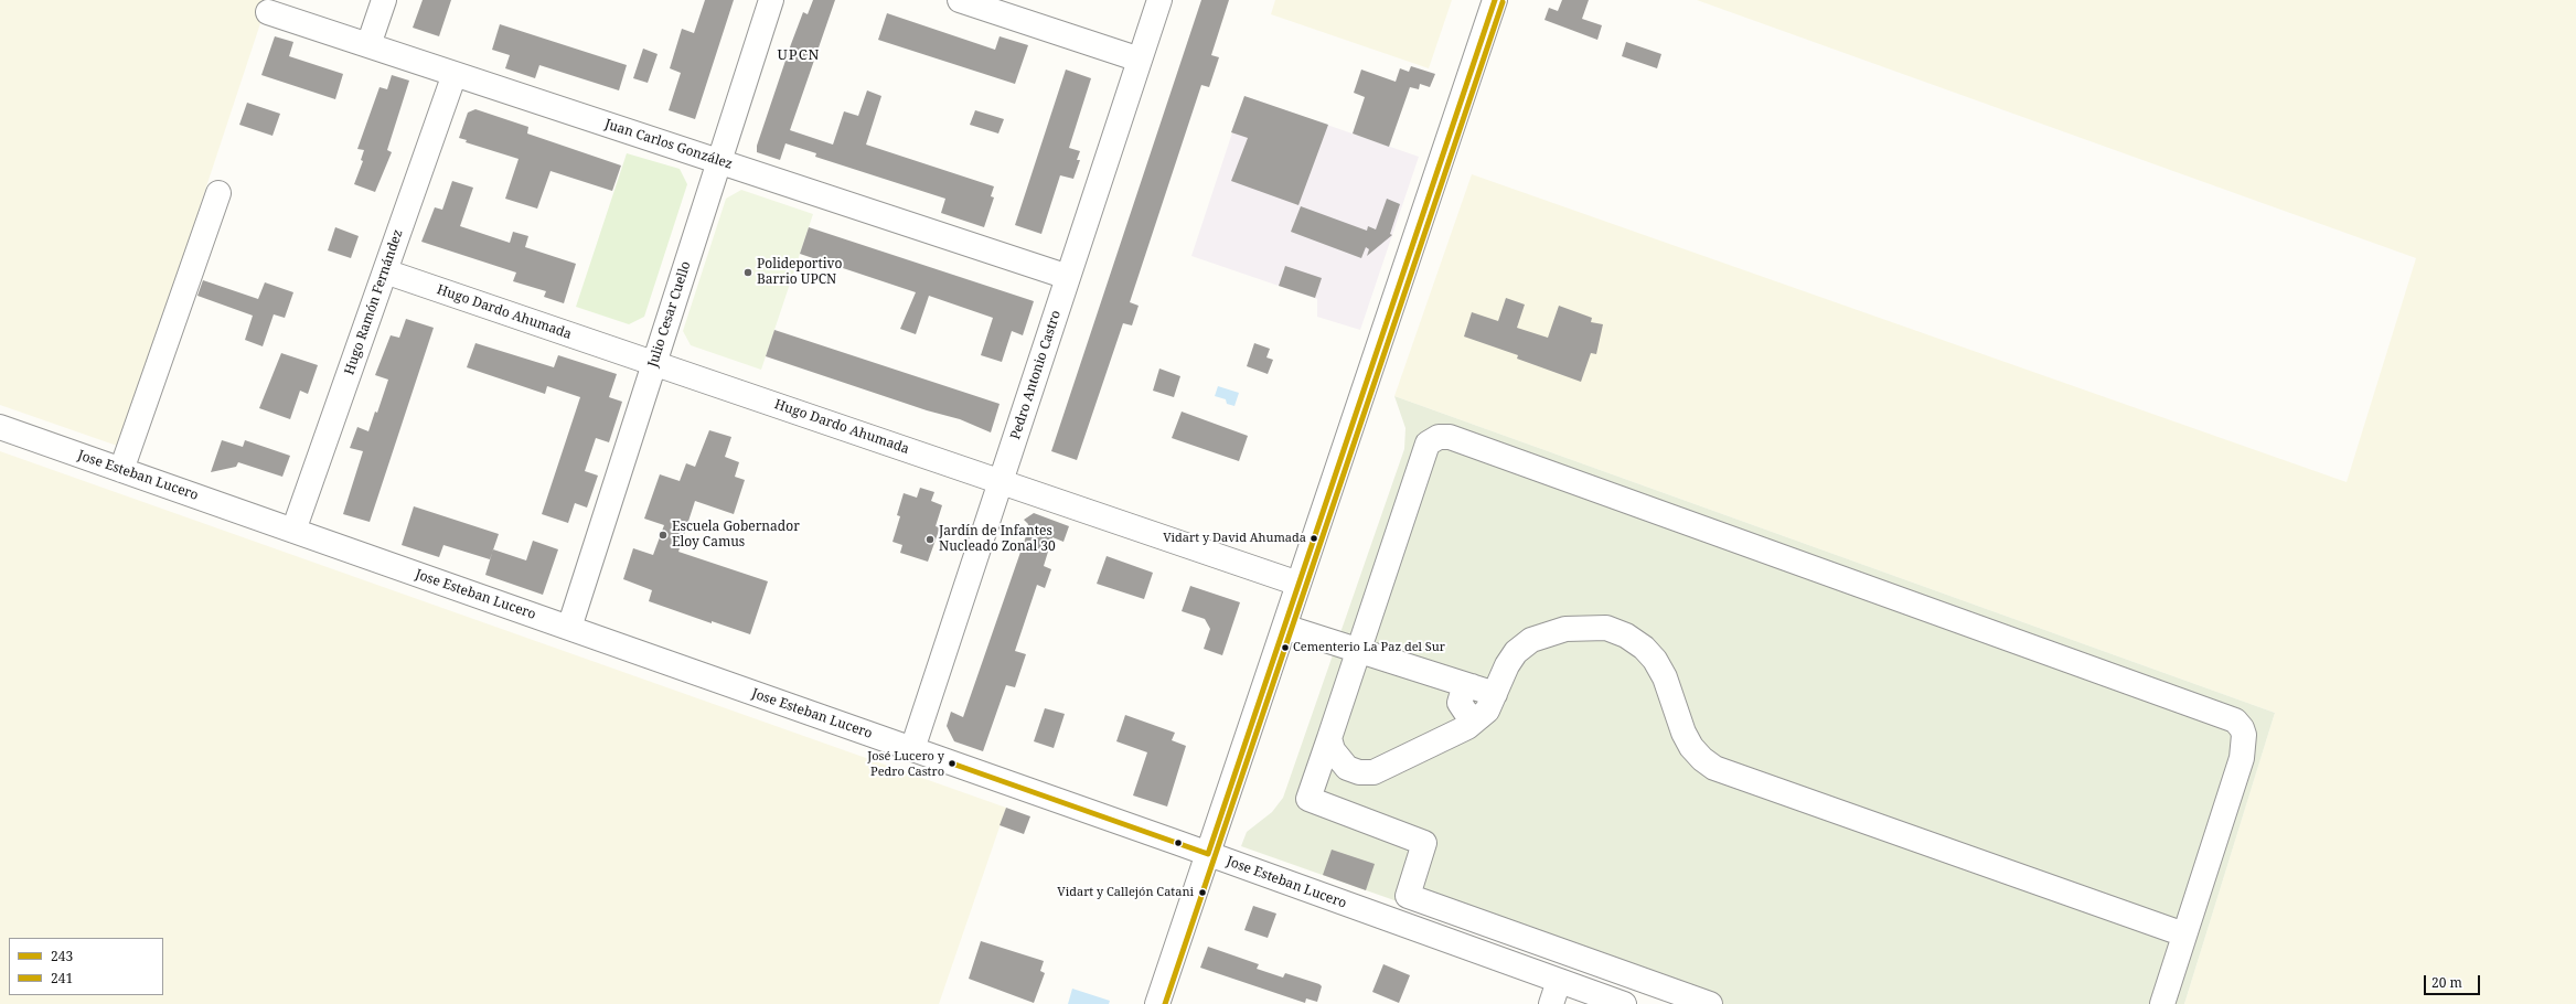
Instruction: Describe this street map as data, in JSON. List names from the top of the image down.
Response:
{
  "streets": {
    "street": [
      "Juan Carlos González",
      "Hugo Ramón Fernández",
      "Hugo Dardo Ahumada",
      "Julio Cesar Cuello",
      "Pedro Antonio Castro",
      "Jose Esteban Lucero"
    ]
  },
  "crossings": [
    ["Juan Carlos González", "Hugo Ramón Fernández"],
    ["Juan Carlos González", "Julio Cesar Cuello"],
    ["Juan Carlos González", "Pedro Antonio Castro"],
    ["Hugo Ramón Fernández", "Hugo Dardo Ahumada"],
    ["Hugo Ramón Fernández", "Jose Esteban Lucero"],
    ["Hugo Dardo Ahumada", "Julio Cesar Cuello"],
    ["Hugo Dardo Ahumada", "Pedro Antonio Castro"],
    ["Julio Cesar Cuello", "Jose Esteban Lucero"],
    ["Pedro Antonio Castro", "Jose Esteban Lucero"]
  ],
  "districts": ["UPCN"],
  "places": [
    "Polideportivo Barrio UPCN",
    "Escuela Gobernador Eloy Camus",
    "Vidart y David Ahumada",
    "Jardín de Infantes Nucleado Zonal 30",
    "Cementerio La Paz del Sur",
    "José Lucero y Pedro Castro",
    "Vidart y Callejón Catani"
  ],
  "lines": ["transit line 243", "transit line 241"],
  "legend": ["243", "241"],
  "scale_bar": "20 m"
}
